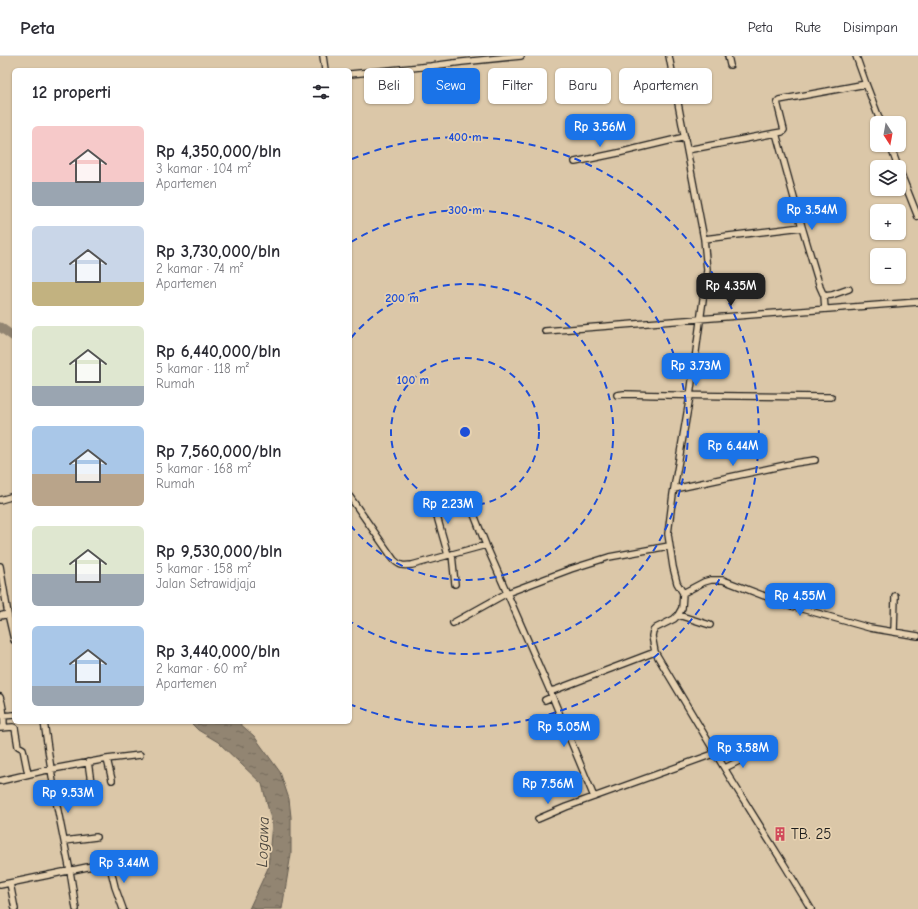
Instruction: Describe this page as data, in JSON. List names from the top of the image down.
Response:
{
  "water": ["Logawa"],
  "places": {
    "building": ["TB. 25"]
  },
  "north": "bottom",
  "page": {
    "header": "Peta",
    "nav": ["Peta", "Rute", "Disimpan"],
    "chip": [
      "Beli",
      "Sewa",
      "Filter",
      "Baru",
      "Apartemen"
    ],
    "heading": "12 properti",
    "price": [
      "Rp 3.56M",
      "Rp 3.54M",
      "Rp 4.35M",
      "Rp 3.73M",
      "Rp 6.44M",
      "Rp 2.23M",
      "Rp 4.55M",
      "Rp 5.05M",
      "Rp 3.58M",
      "Rp 7.56M",
      "Rp 9.53M",
      "Rp 3.44M"
    ],
    "map_buttons": ["+", "−"],
    "list": [
      {
        "name": "Rp 4,350,000/bln",
        "note": "3 kamar · 104 m² · Apartemen"
      },
      {
        "name": "Rp 3,730,000/bln",
        "note": "2 kamar · 74 m² · Apartemen"
      },
      {
        "name": "Rp 6,440,000/bln",
        "note": "5 kamar · 118 m² · Rumah"
      },
      {
        "name": "Rp 7,560,000/bln",
        "note": "5 kamar · 168 m² · Rumah"
      },
      {
        "name": "Rp 9,530,000/bln",
        "note": "5 kamar · 158 m² · Jalan Setrawidjaja"
      },
      {
        "name": "Rp 3,440,000/bln",
        "note": "2 kamar · 60 m² · Apartemen"
      }
    ]
  },
  "rings": [
    "400 m",
    "300 m",
    "200 m",
    "100 m"
  ]
}
